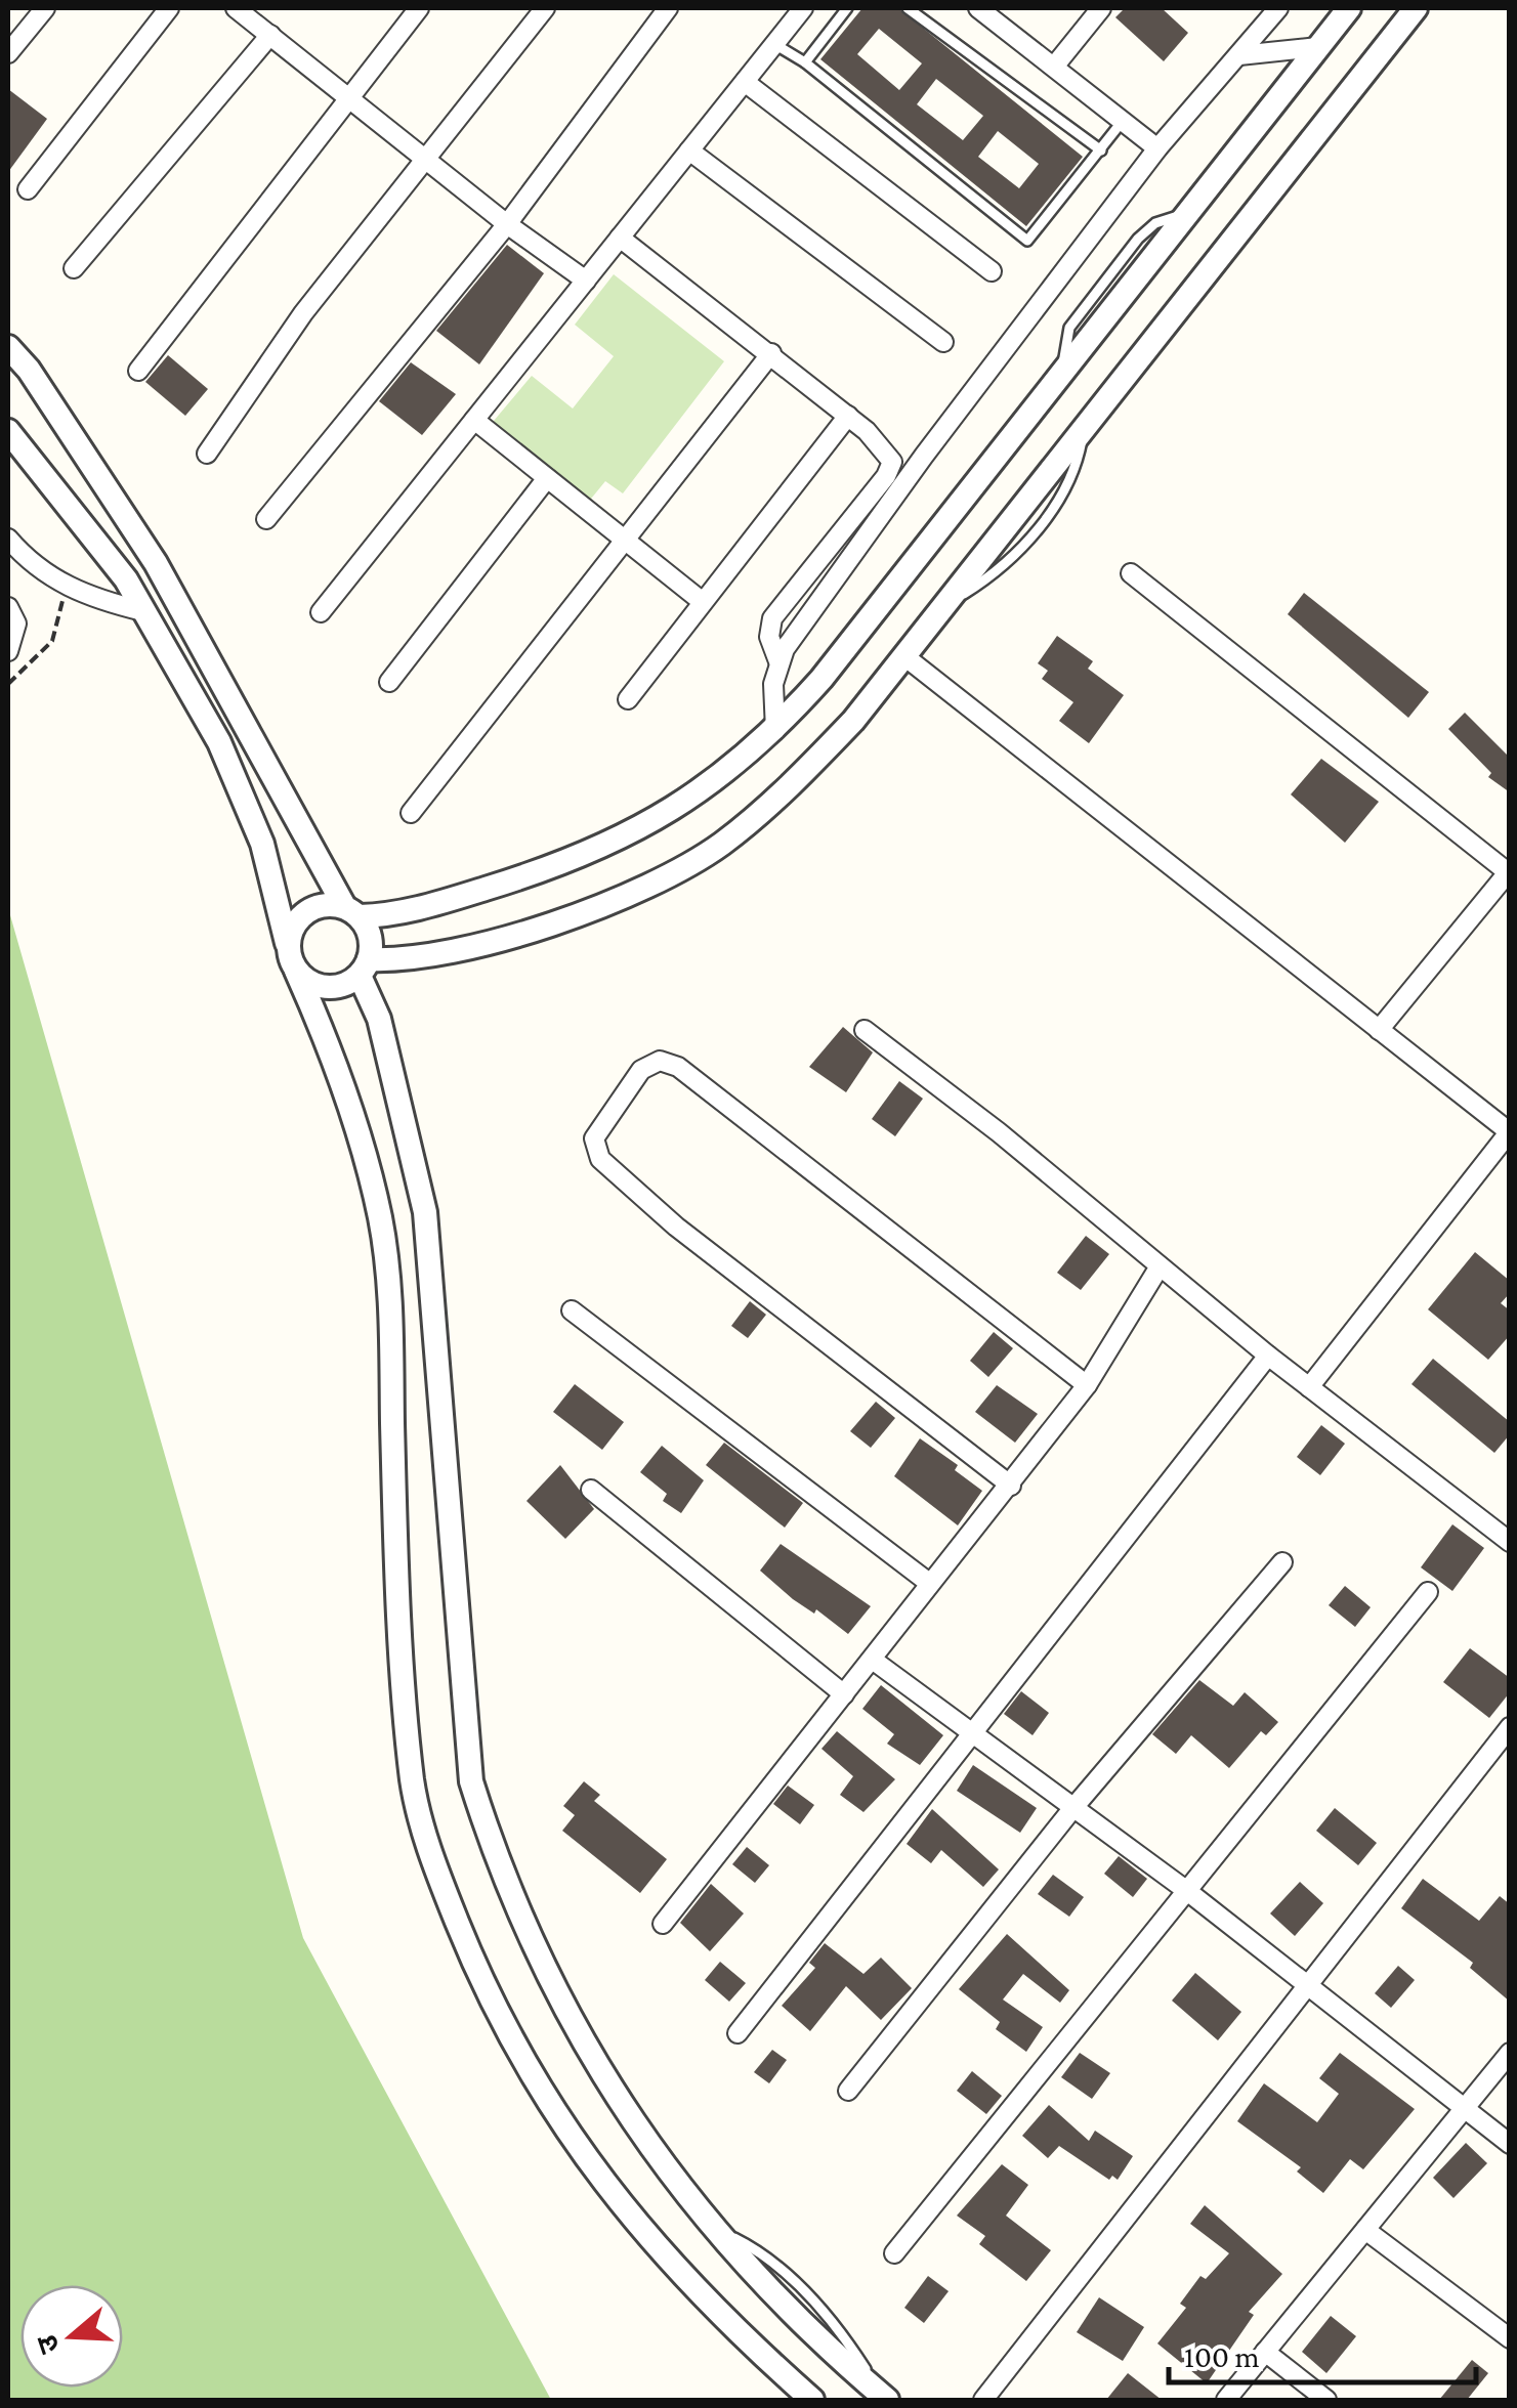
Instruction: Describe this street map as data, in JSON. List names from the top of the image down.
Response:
{
  "scale_bar": "100 m",
  "north": "left"
}
